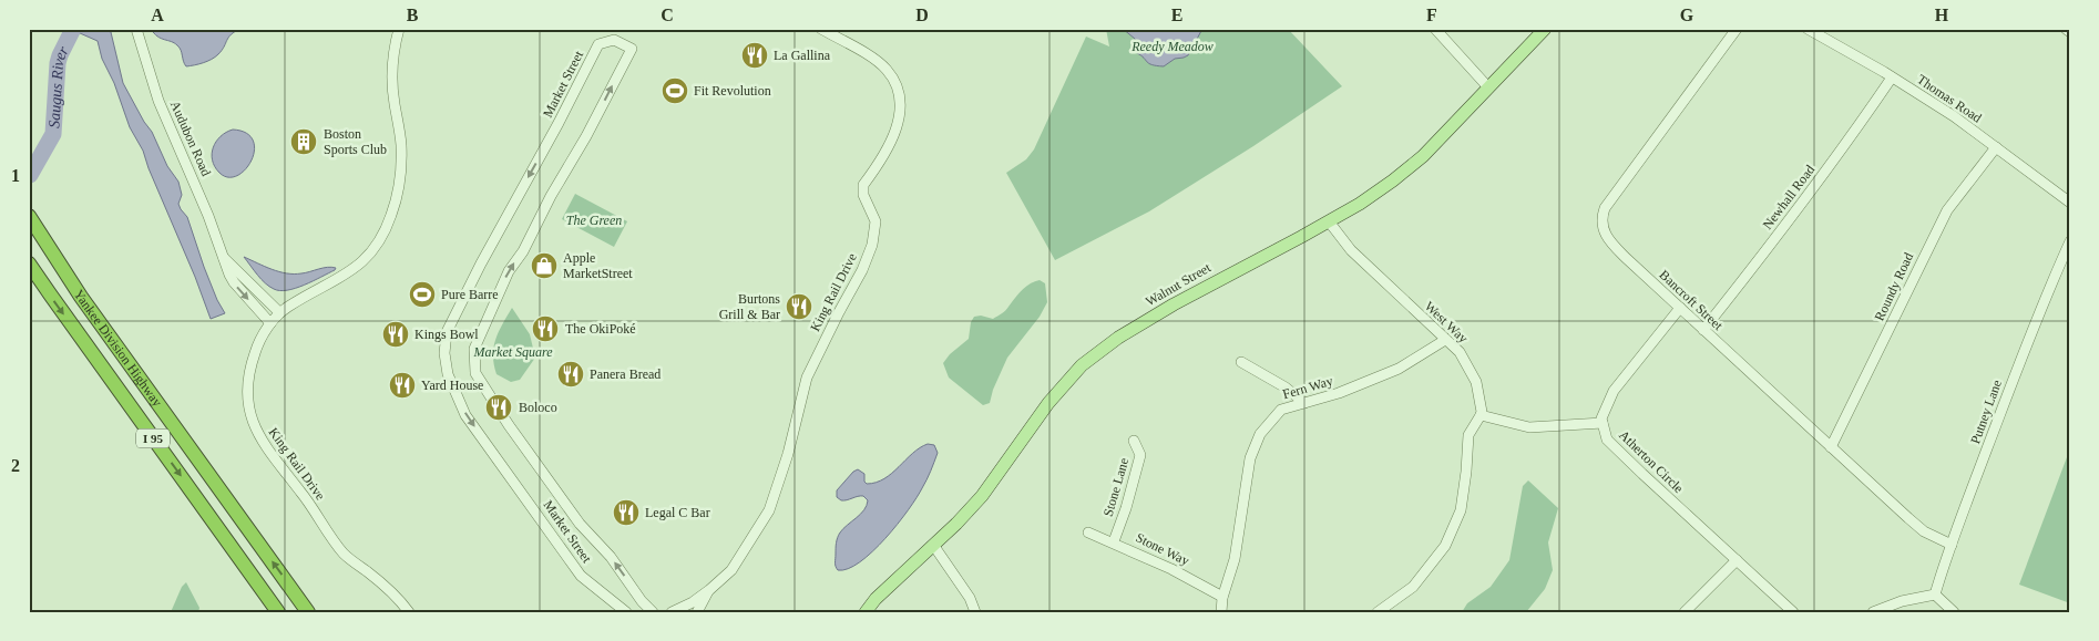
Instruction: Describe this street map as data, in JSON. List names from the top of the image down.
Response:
{
  "streets": {
    "highway": ["Yankee Division Highway", "I 95"],
    "main road": ["Walnut Street"],
    "street": [
      "Market Street",
      "Thomas Road",
      "Audubon Road",
      "Newhall Road",
      "Roundy Road",
      "King Rail Drive",
      "Bancroft Street",
      "West Way",
      "Fern Way",
      "Putney Lane",
      "Atherton Circle",
      "Stone Lane",
      "Stone Way"
    ]
  },
  "crossings": [
    ["Thomas Road", "Newhall Road"],
    ["Thomas Road", "Roundy Road"],
    ["Audubon Road", "King Rail Drive"],
    ["Newhall Road", "Bancroft Street"],
    ["Walnut Street", "West Way"],
    ["Roundy Road", "Bancroft Street"],
    ["Bancroft Street", "Putney Lane"],
    ["West Way", "Fern Way"],
    ["Fern Way", "Stone Way"],
    ["Stone Lane", "Stone Way"]
  ],
  "water": ["Saugus River"],
  "parks": ["Reedy Meadow", "The Green", "Market Square"],
  "places": {
    "restaurant": [
      "La Gallina",
      "Burtons Grill & Bar",
      "The OkiPoké",
      "Kings Bowl",
      "Panera Bread",
      "Yard House",
      "Boloco",
      "Legal C Bar"
    ],
    "sports": ["Fit Revolution", "Pure Barre"],
    "building": ["Boston Sports Club"],
    "shop": ["Apple MarketStreet"]
  },
  "grid": {
    "columns": [
      "A",
      "B",
      "C",
      "D",
      "E",
      "F",
      "G",
      "H"
    ],
    "rows": ["1", "2"]
  }
}
